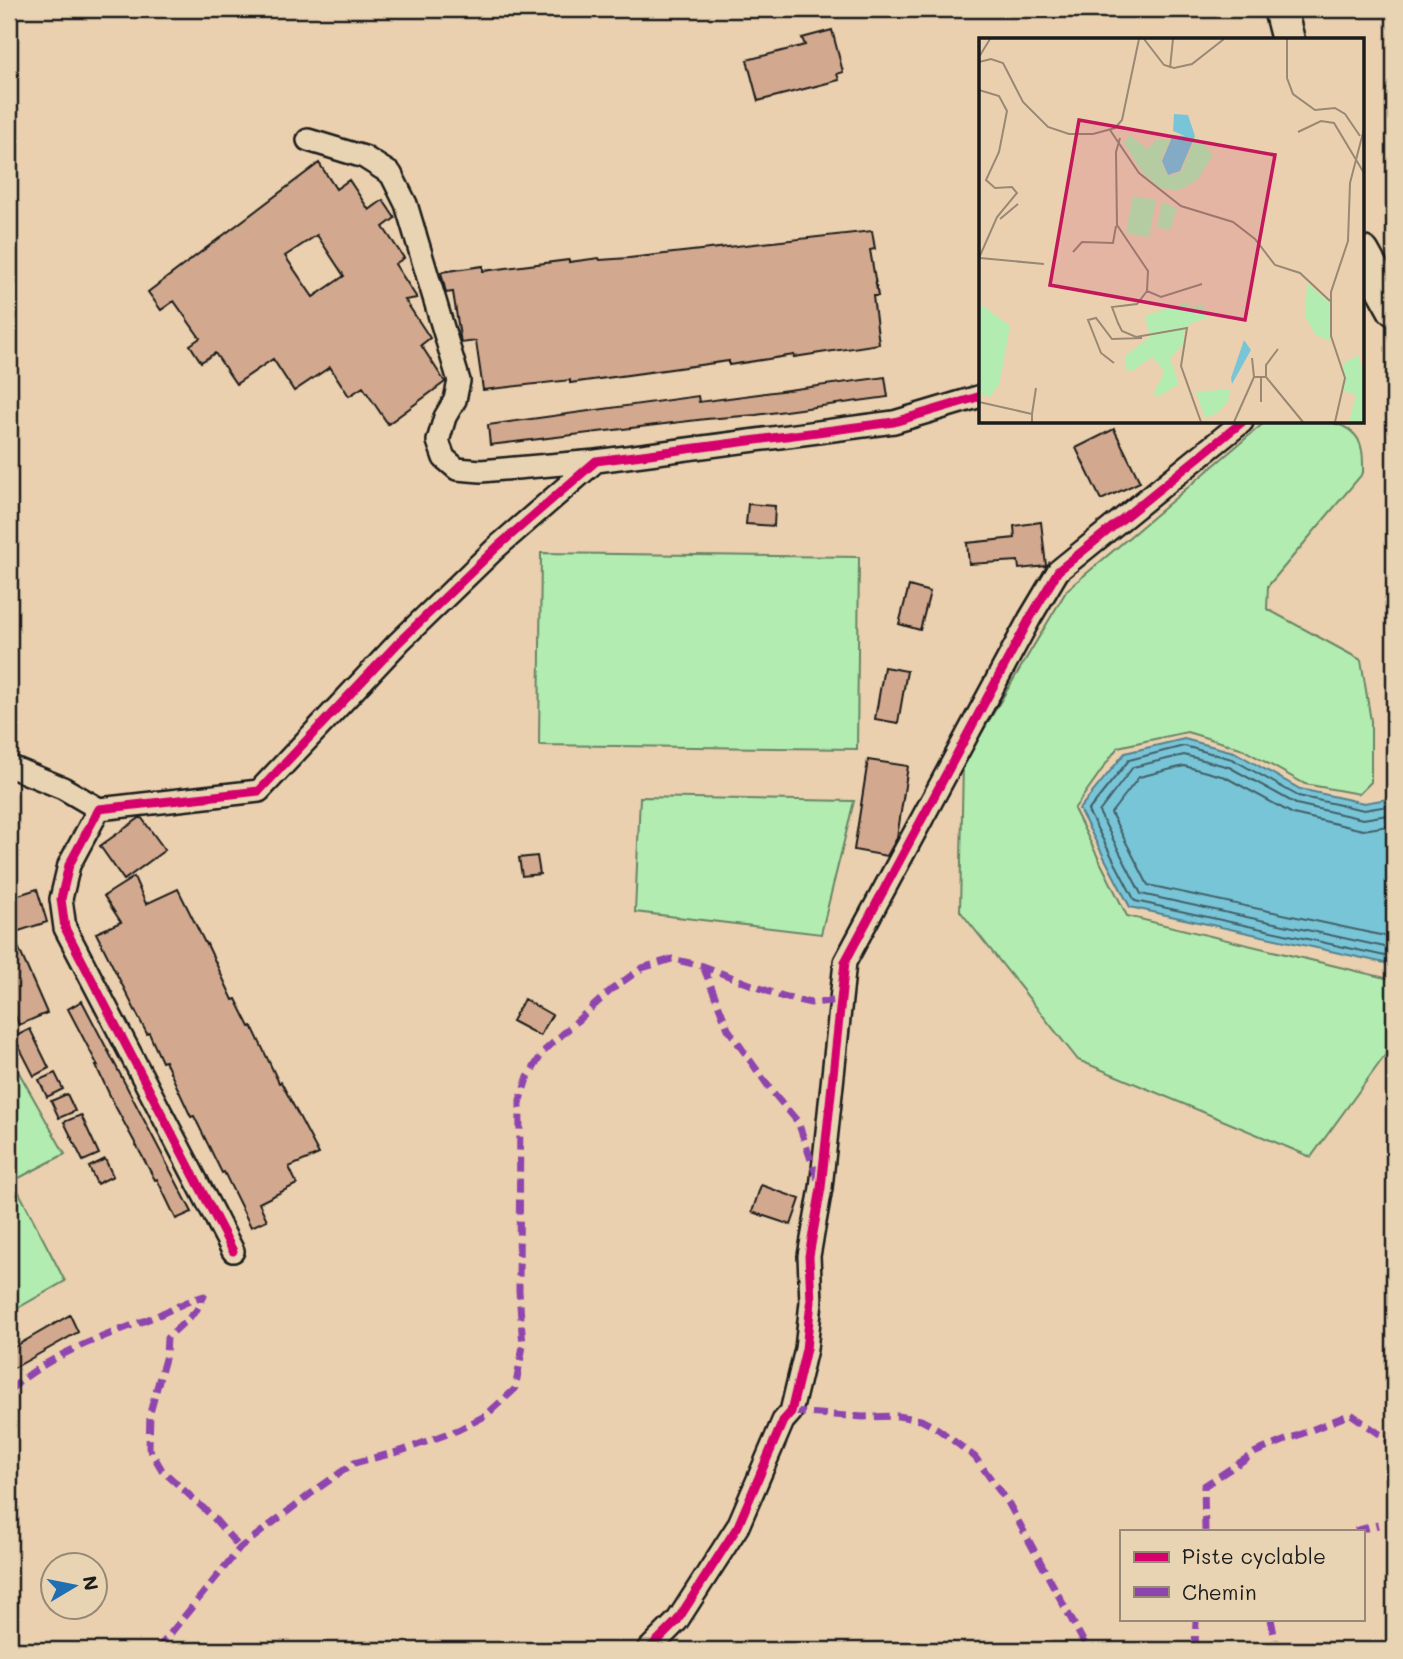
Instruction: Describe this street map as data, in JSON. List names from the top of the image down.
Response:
{
  "legend": ["Piste cyclable", "Chemin"],
  "north": "right"
}
